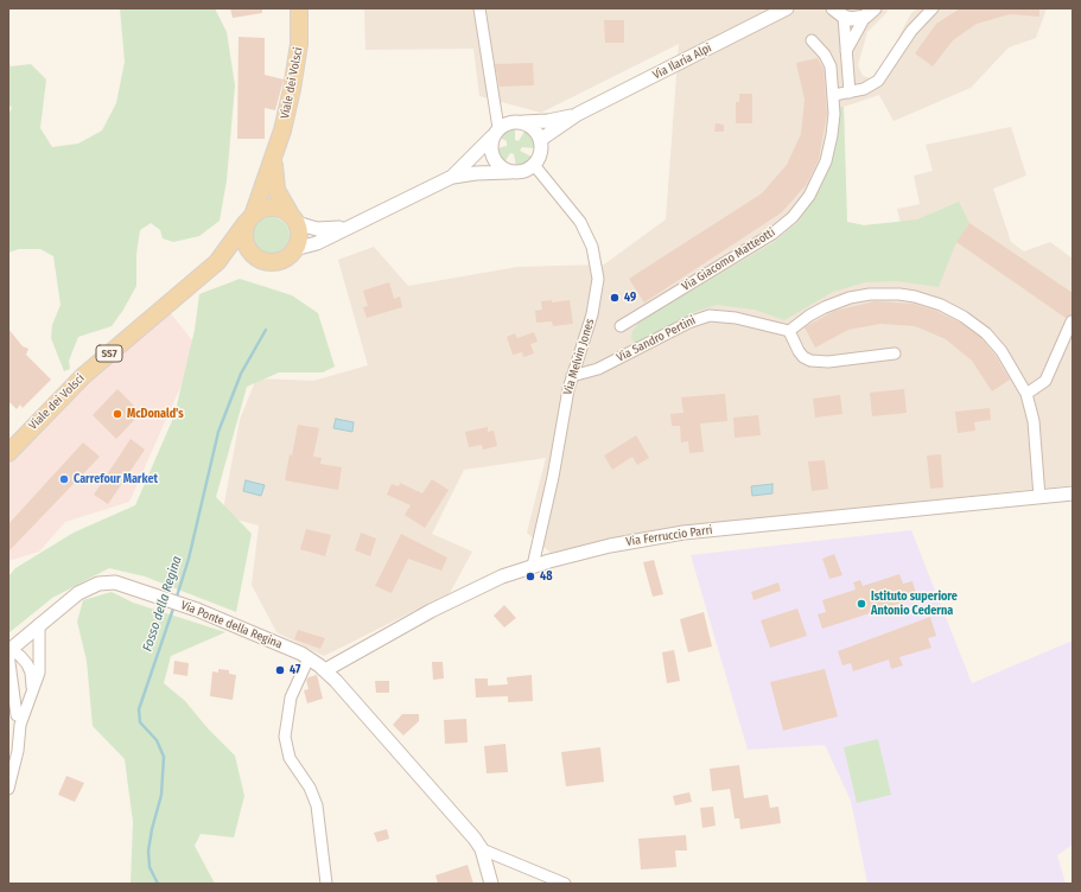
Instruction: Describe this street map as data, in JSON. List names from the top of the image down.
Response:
{
  "streets": {
    "main road": ["Viale dei Volsci", "SS7"],
    "street": [
      "Via Ilaria Alpi",
      "Via Giacomo Matteotti",
      "Via Sandro Pertini",
      "Via Melvin Jones",
      "Via Ferruccio Parri",
      "Via Ponte della Regina"
    ]
  },
  "crossings": [
    ["Via Ilaria Alpi", "Via Melvin Jones"],
    ["Via Sandro Pertini", "Via Melvin Jones"],
    ["Via Melvin Jones", "Via Ferruccio Parri"],
    ["Via Ferruccio Parri", "Via Ponte della Regina"]
  ],
  "water": ["Fosso della Regina"],
  "places": [
    "49",
    "McDonald's",
    "Carrefour Market",
    "48",
    "Istituto superiore Antonio Cederna",
    "47"
  ]
}
